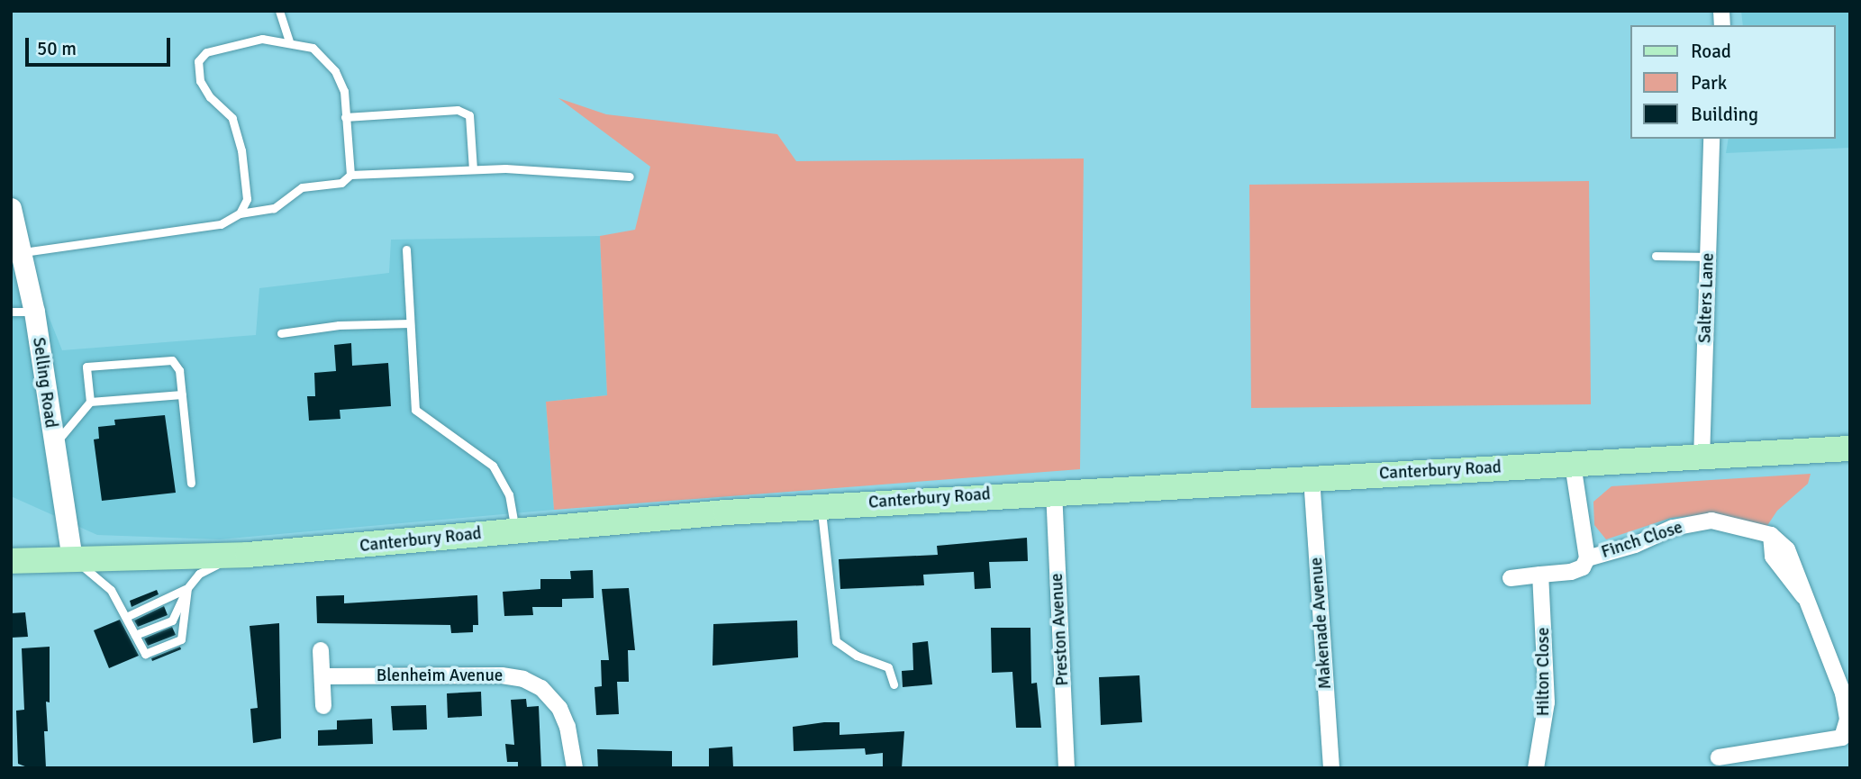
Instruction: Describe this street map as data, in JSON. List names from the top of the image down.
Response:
{
  "streets": {
    "main road": ["Canterbury Road"],
    "street": [
      "Salters Lane",
      "Selling Road",
      "Finch Close",
      "Makenade Avenue",
      "Preston Avenue",
      "Hilton Close",
      "Blenheim Avenue"
    ]
  },
  "crossings": [
    ["Salters Lane", "Canterbury Road"],
    ["Selling Road", "Canterbury Road"],
    ["Canterbury Road", "Makenade Avenue"],
    ["Canterbury Road", "Preston Avenue"]
  ],
  "legend": ["Road", "Park", "Building"],
  "scale_bar": "50 m"
}
